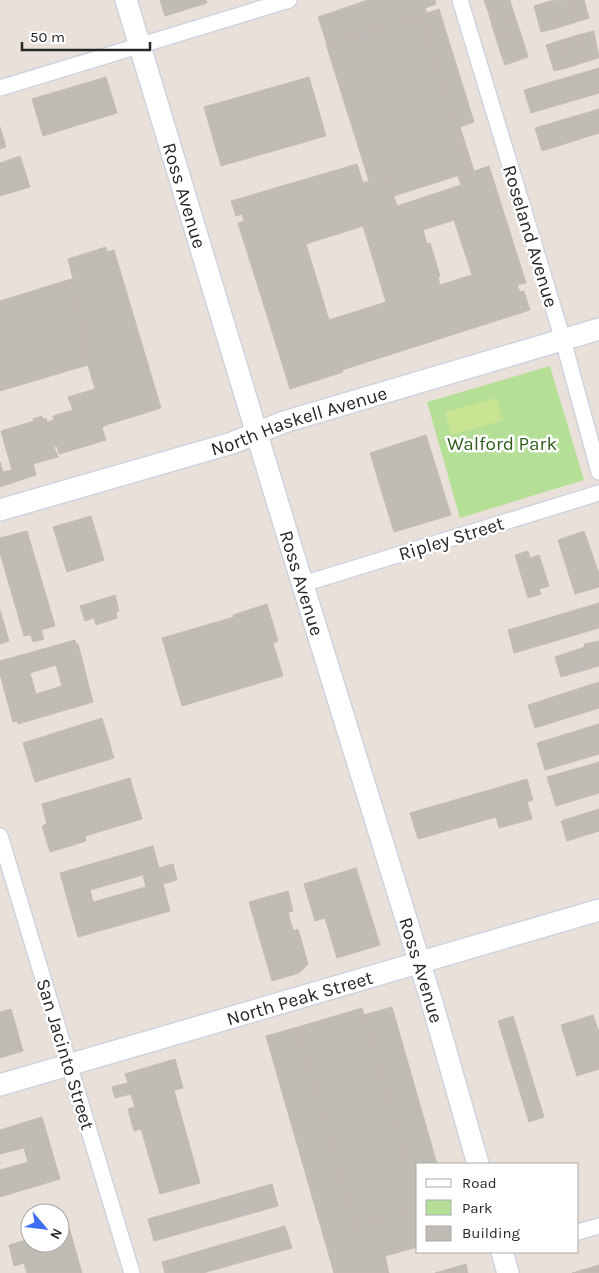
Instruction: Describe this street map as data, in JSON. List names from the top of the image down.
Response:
{
  "streets": {
    "main road": ["Ross Avenue", "North Haskell Avenue", "North Peak Street"],
    "street": ["Roseland Avenue", "Ripley Street", "San Jacinto Street"]
  },
  "crossings": [
    ["Ross Avenue", "North Haskell Avenue"],
    ["Ross Avenue", "Ripley Street"],
    ["Ross Avenue", "North Peak Street"],
    ["Roseland Avenue", "North Haskell Avenue"],
    ["North Peak Street", "San Jacinto Street"]
  ],
  "parks": ["Walford Park"],
  "legend": ["Road", "Park", "Building"],
  "scale_bar": "50 m",
  "north": "bottom right"
}
